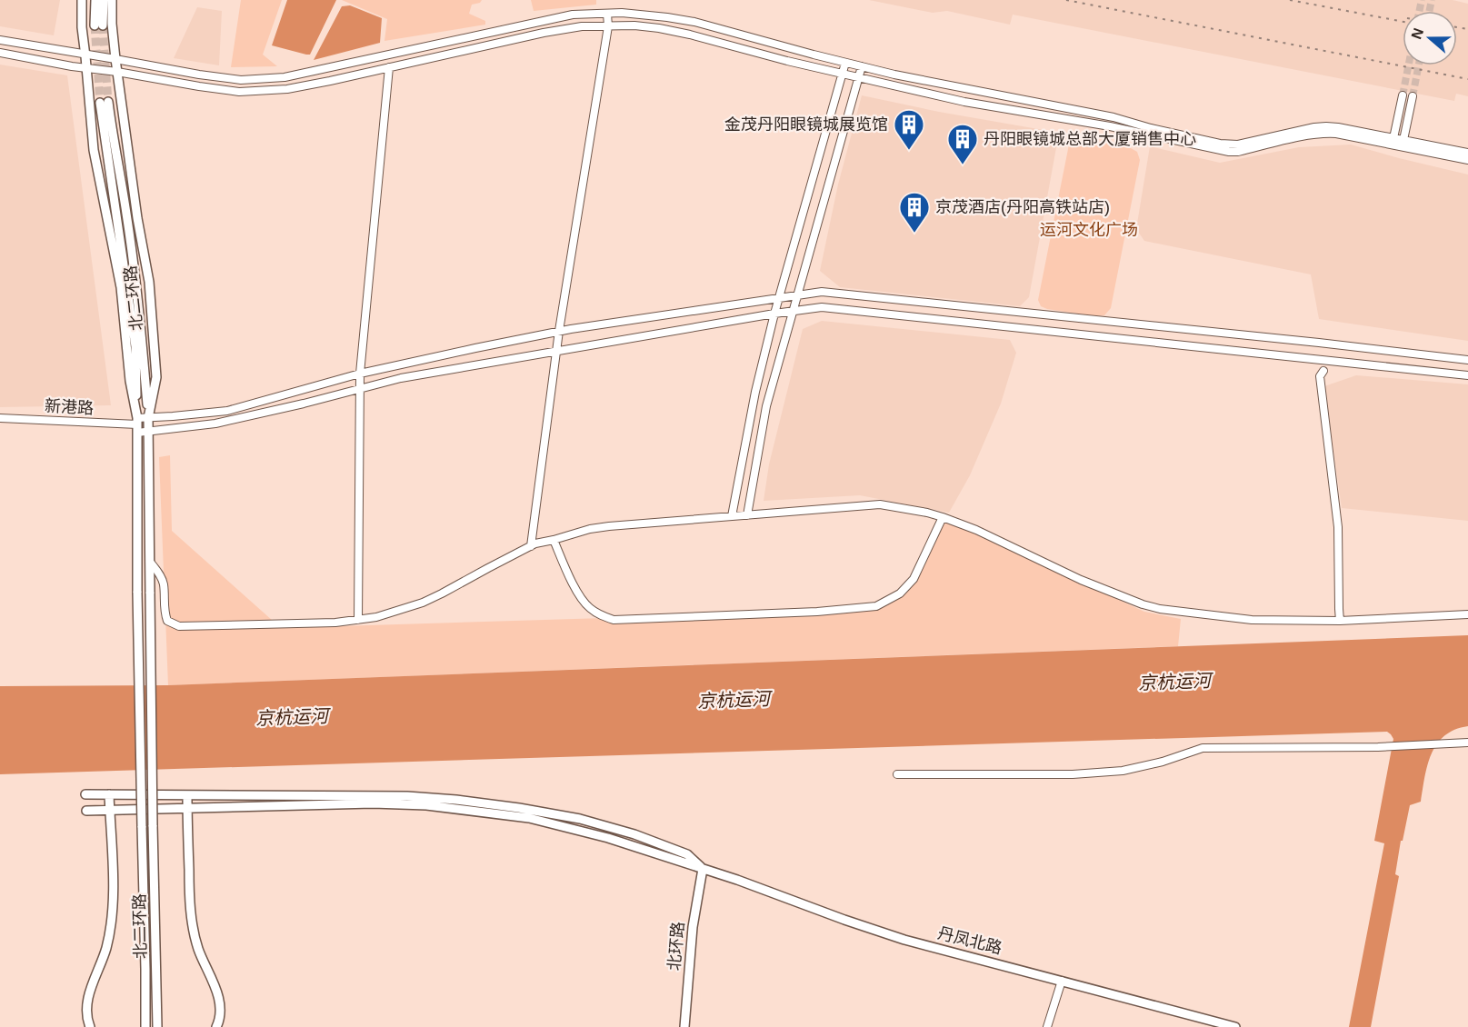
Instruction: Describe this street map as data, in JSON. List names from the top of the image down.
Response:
{
  "streets": {
    "main road": ["北二环路", "丹凤北路", "北环路"],
    "street": ["新港路"]
  },
  "crossings": [
    ["北二环路", "新港路"],
    ["丹凤北路", "北环路"]
  ],
  "water": ["京杭运河"],
  "parks": ["运河文化广场"],
  "places": {
    "building": ["金茂丹阳眼镜城展览馆", "丹阳眼镜城总部大厦销售中心", "京茂酒店(丹阳高铁站店)"]
  },
  "north": "left"
}
